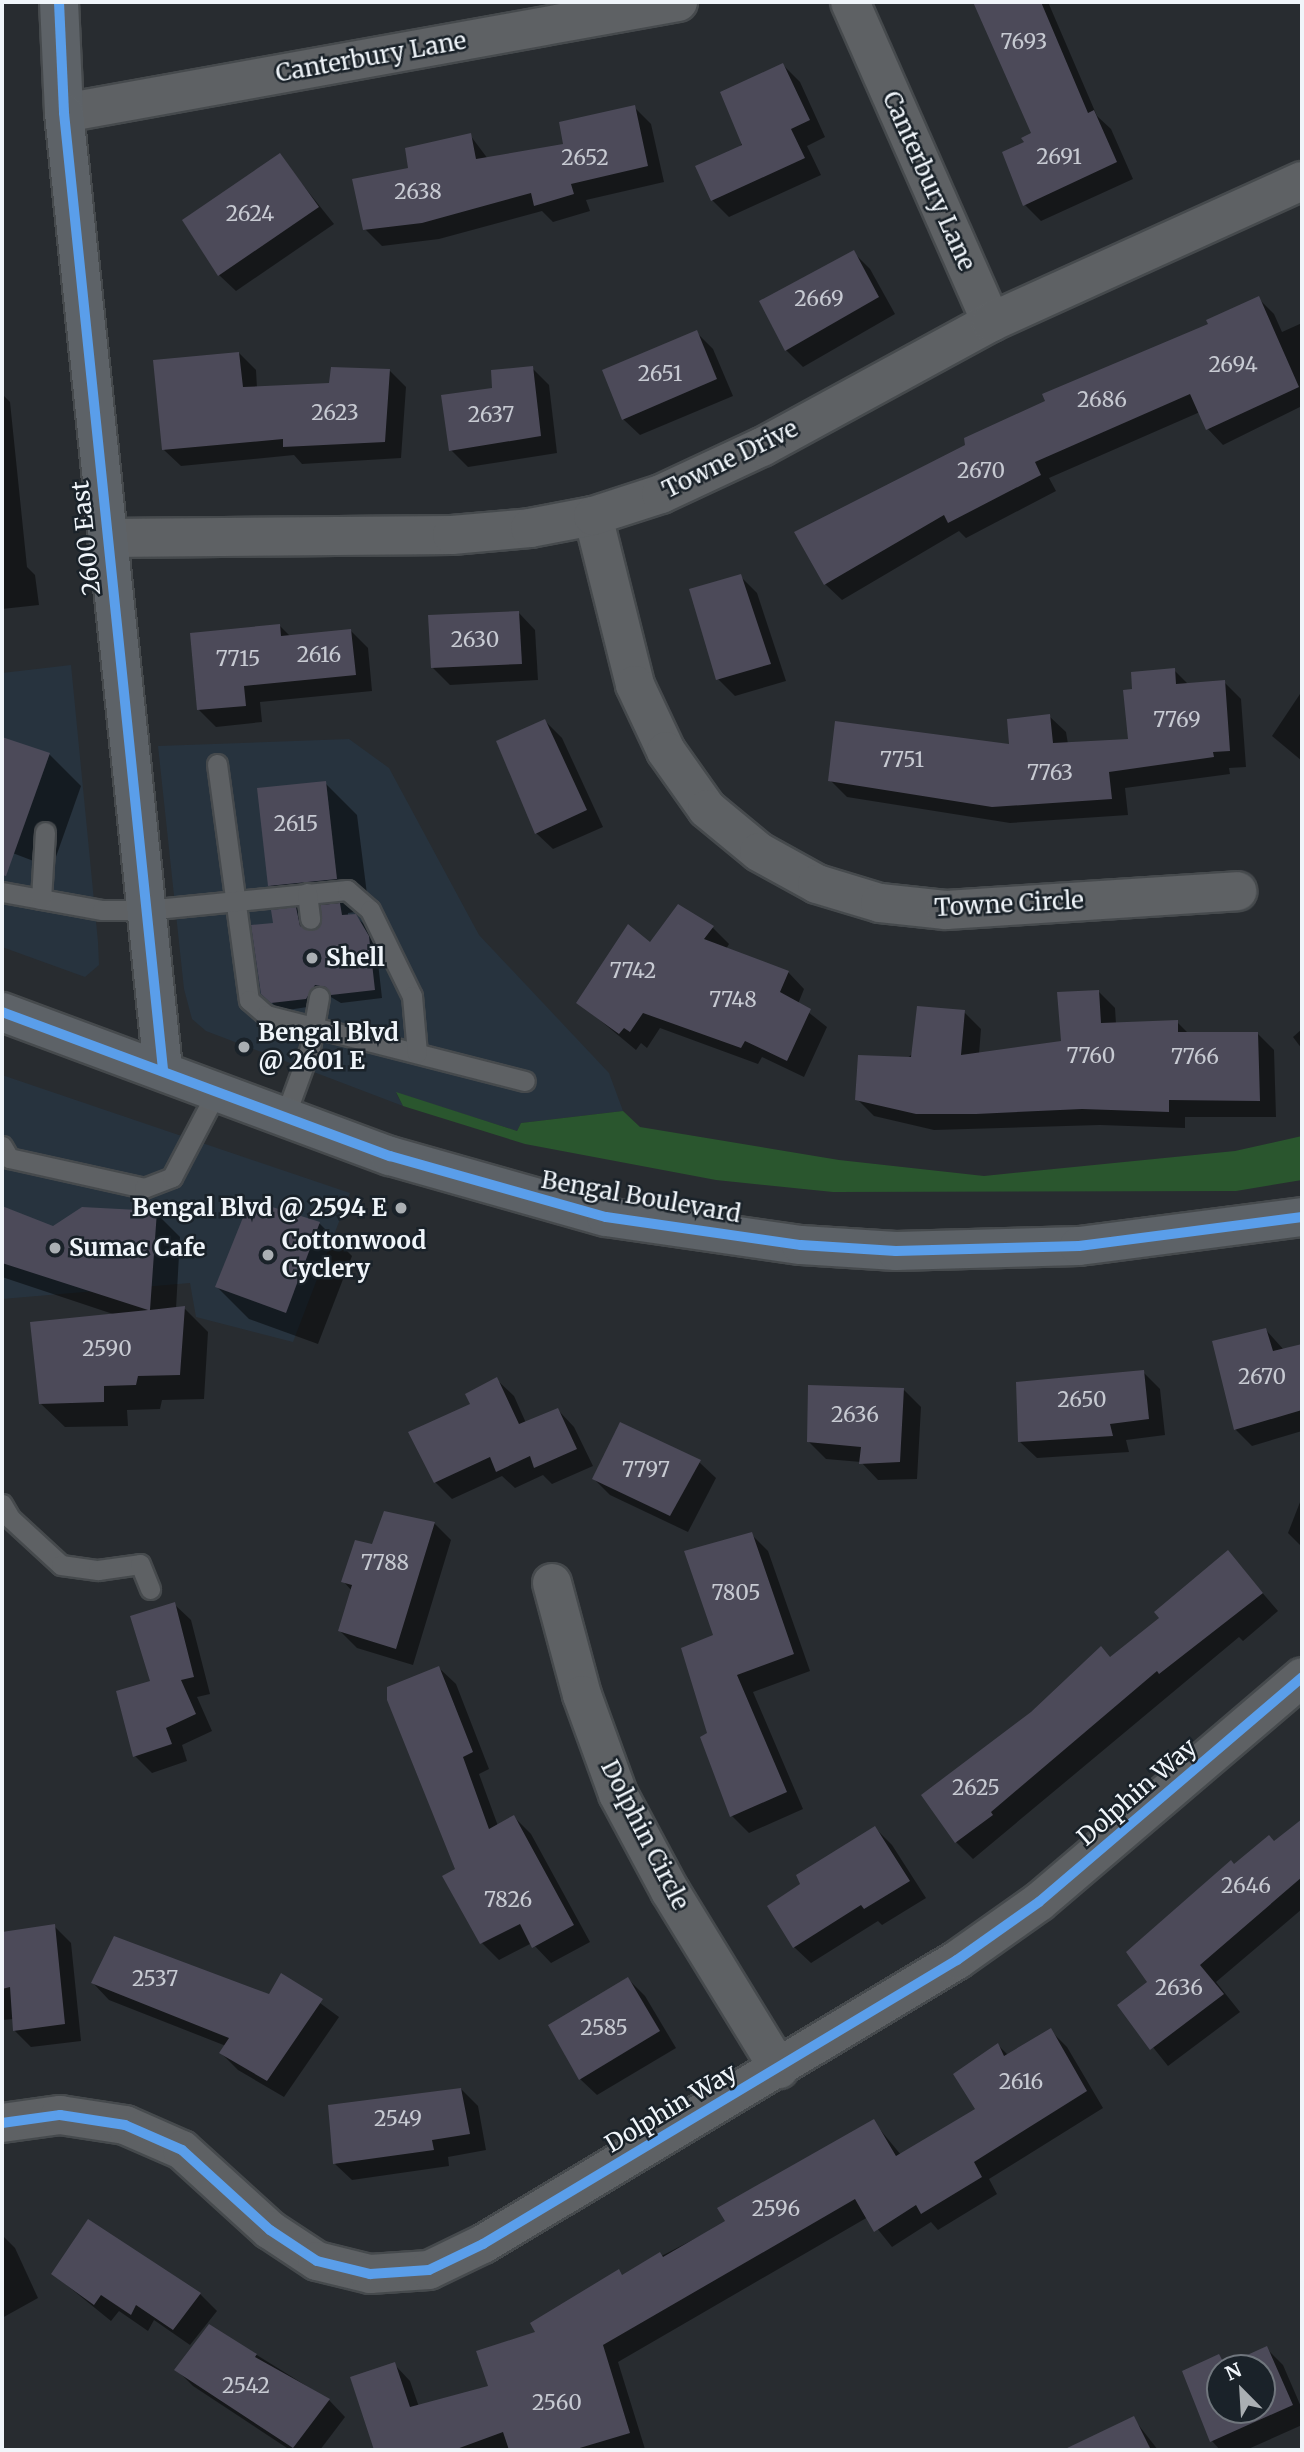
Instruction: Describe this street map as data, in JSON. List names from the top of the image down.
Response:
{
  "streets": {
    "main road": ["2600 East", "Bengal Boulevard"],
    "street": [
      "Canterbury Lane",
      "Towne Drive",
      "Towne Circle",
      "Dolphin Way",
      "Dolphin Circle"
    ]
  },
  "crossings": [
    ["Canterbury Lane", "Towne Drive"],
    ["Canterbury Lane", "2600 East"],
    ["Towne Drive", "2600 East"],
    ["Towne Drive", "Towne Circle"],
    ["2600 East", "Bengal Boulevard"],
    ["Dolphin Way", "Dolphin Circle"]
  ],
  "places": [
    "Shell",
    "Bengal Blvd @ 2601 E",
    "Bengal Blvd @ 2594 E",
    "Sumac Cafe",
    "Cottonwood Cyclery"
  ],
  "house_numbers": [
    "7693",
    "2691",
    "2652",
    "2638",
    "2624",
    "2669",
    "2694",
    "2651",
    "2686",
    "2623",
    "2637",
    "2670",
    "2630",
    "2616",
    "7715",
    "7769",
    "7751",
    "7763",
    "2615",
    "7742",
    "7748",
    "7760",
    "7766",
    "2590",
    "2670",
    "2650",
    "2636",
    "7797",
    "7788",
    "7805",
    "2625",
    "2646",
    "7826",
    "2537",
    "2636",
    "2585",
    "2616",
    "2549",
    "2596",
    "2542",
    "2560"
  ],
  "north": "top left"
}
